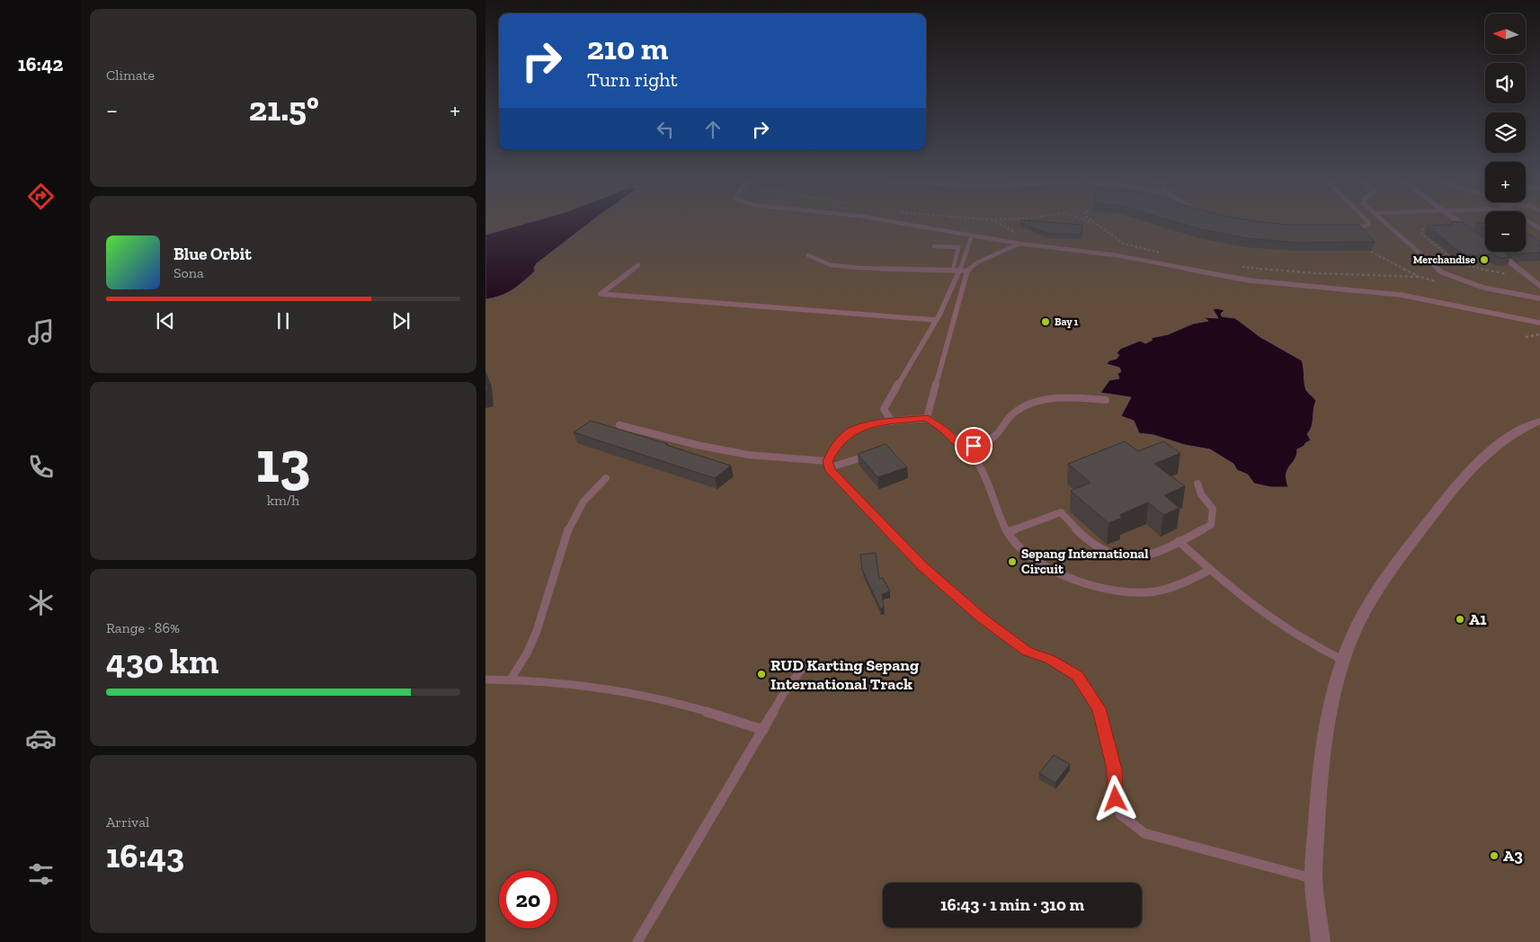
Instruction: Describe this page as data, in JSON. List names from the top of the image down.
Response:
{
  "places": [
    "Merchandise",
    "Bay 1",
    "Sepang International Circuit",
    "A1",
    "RUD Karting Sepang International Track",
    "A3"
  ],
  "north": "left",
  "page": {
    "tabs": "16:42",
    "tile": [
      "Climate",
      ["13", "km/h"],
      ["Range · 86%", "430 km"],
      ["Arrival", "16:43"]
    ],
    "map_buttons": ["+", "−"],
    "turn": ["210 m", "Turn right"],
    "heat": ["−", "21.5°", "+"],
    "song": ["Blue Orbit", "Sona"],
    "limit": "20",
    "trip": "16:43 · 1 min · 310 m"
  }
}
